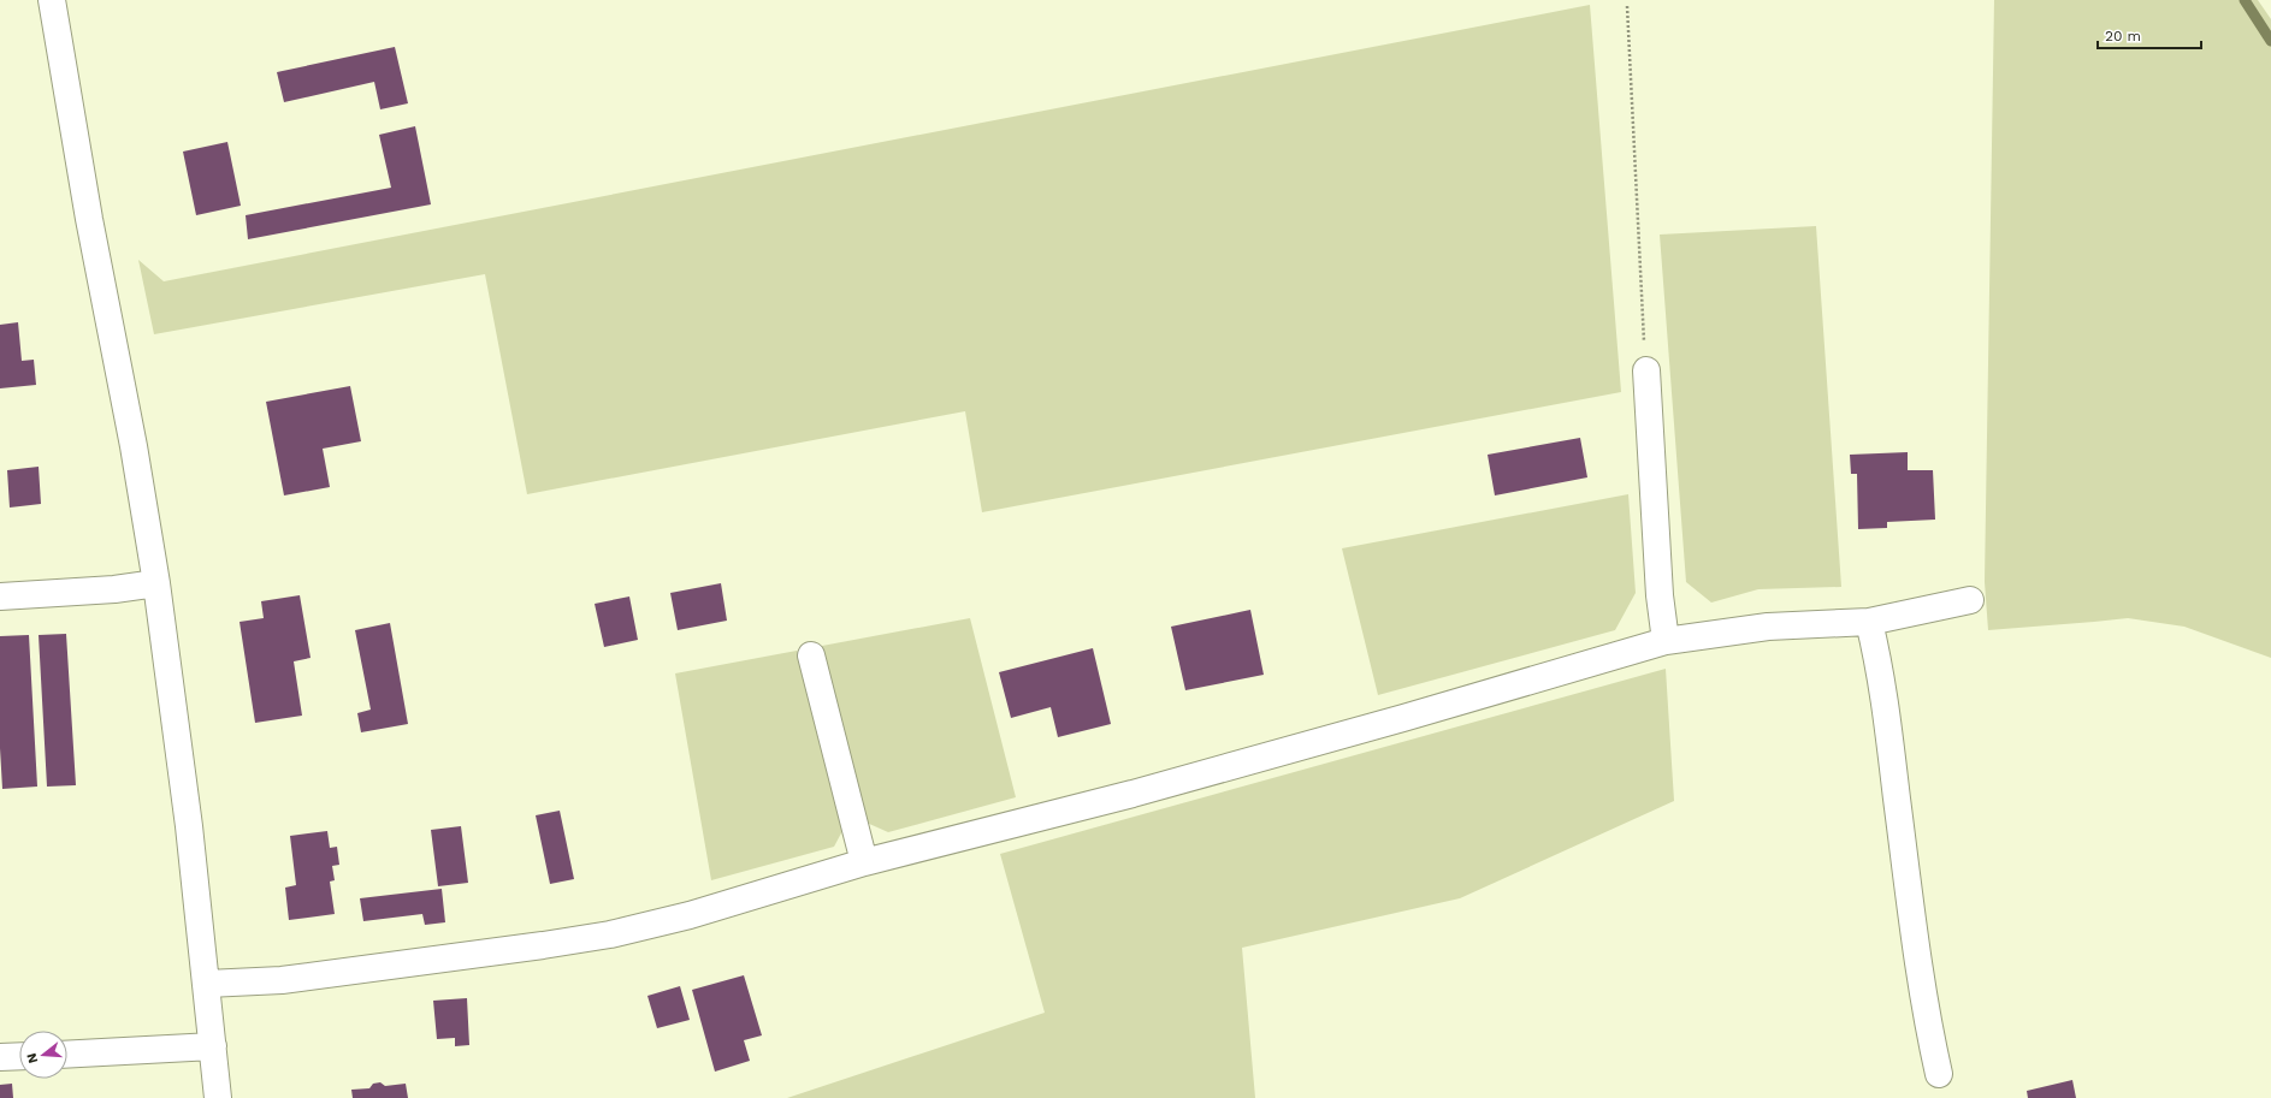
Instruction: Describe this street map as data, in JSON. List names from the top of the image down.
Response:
{
  "scale_bar": "20 m",
  "north": "left"
}
